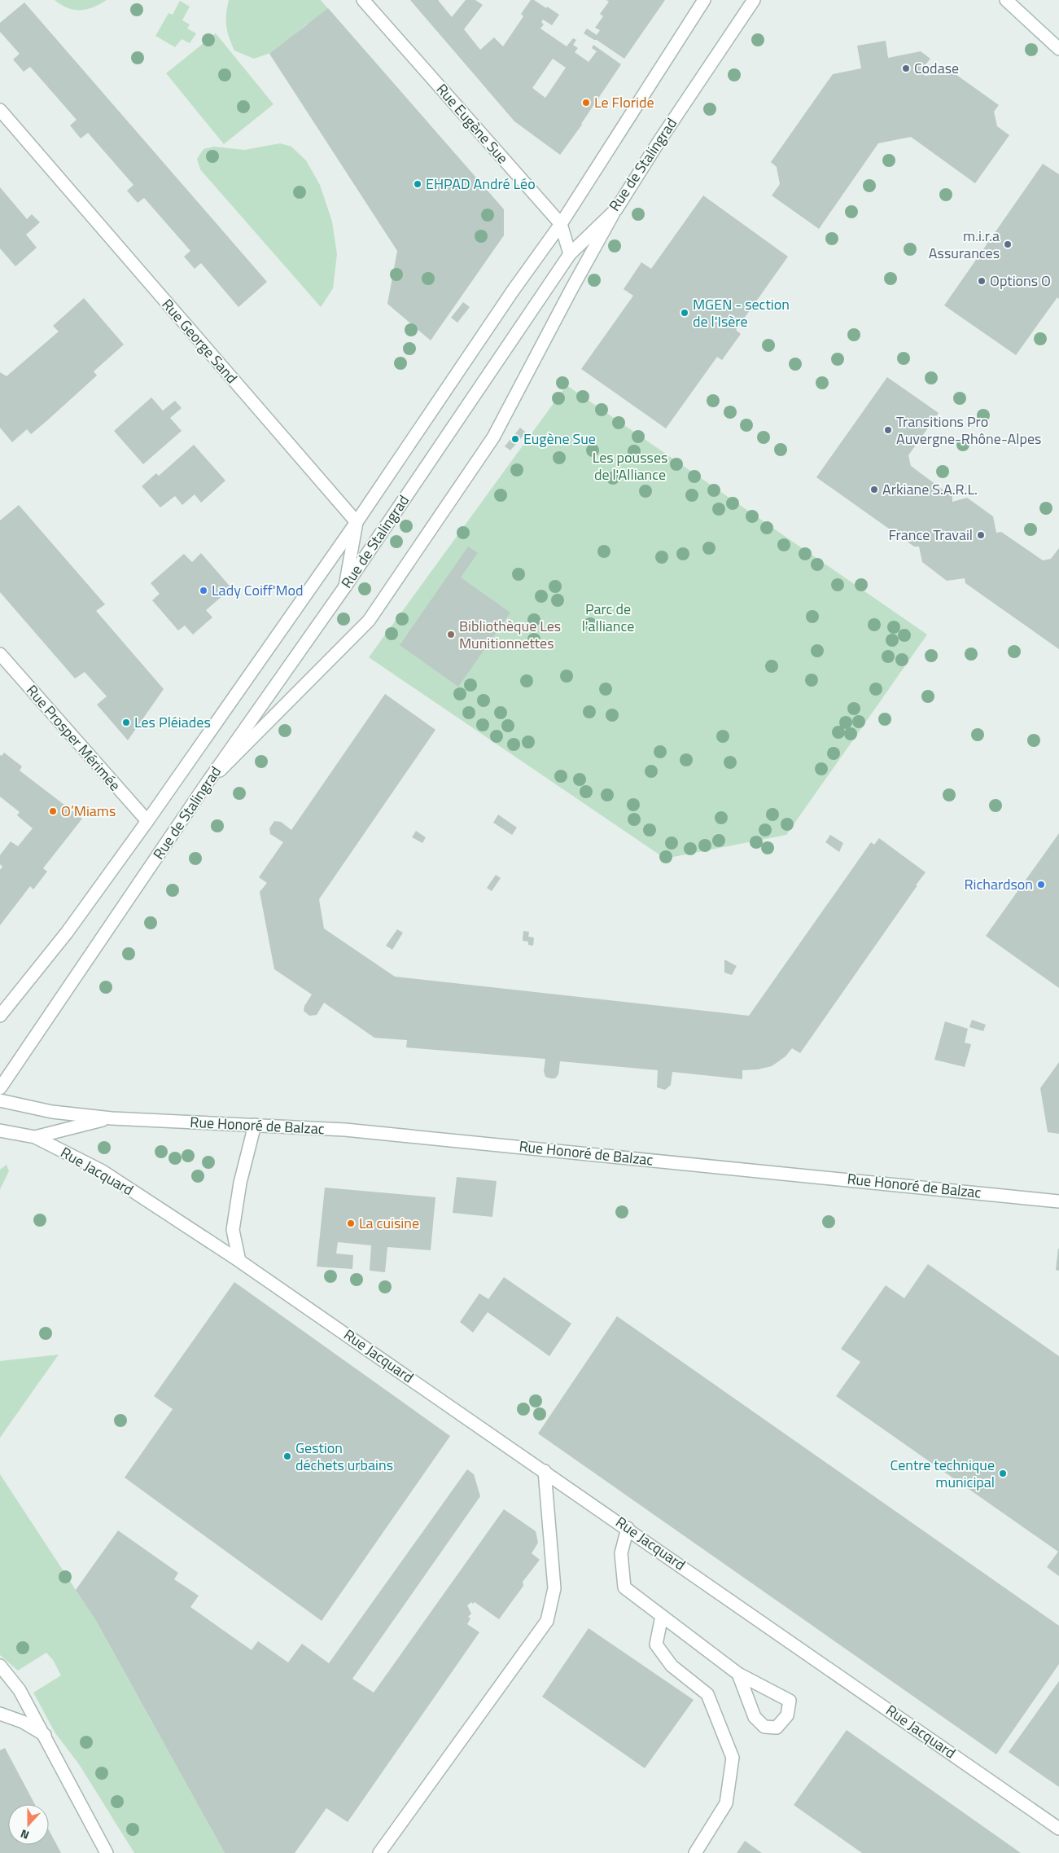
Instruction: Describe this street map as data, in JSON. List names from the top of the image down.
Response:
{
  "streets": {
    "street": [
      "Rue Eugène Sue",
      "Rue de Stalingrad",
      "Rue George Sand",
      "Rue Prosper Mérimée",
      "Rue Honoré de Balzac",
      "Rue Jacquard"
    ]
  },
  "crossings": [
    ["Rue Eugène Sue", "Rue de Stalingrad"],
    ["Rue de Stalingrad", "Rue George Sand"],
    ["Rue de Stalingrad", "Rue Prosper Mérimée"],
    ["Rue Honoré de Balzac", "Rue Jacquard"]
  ],
  "parks": ["Les pousses de l'Alliance", "Parc de l'alliance"],
  "places": [
    "Codase",
    "Le Floride",
    "EHPAD André Léo",
    "m.i.r.a Assurances",
    "Options O",
    "MGEN - section de l'Isère",
    "Transitions Pro Auvergne-Rhône-Alpes",
    "Eugène Sue",
    "Arkiane S.A.R.L.",
    "France Travail",
    "Lady Coiff'Mod",
    "Bibliothèque Les Munitionnettes",
    "Les Pléiades",
    "O’Miams",
    "Richardson",
    "La cuisine",
    "Gestion déchets urbains",
    "Centre technique municipal"
  ],
  "north": "bottom"
}
